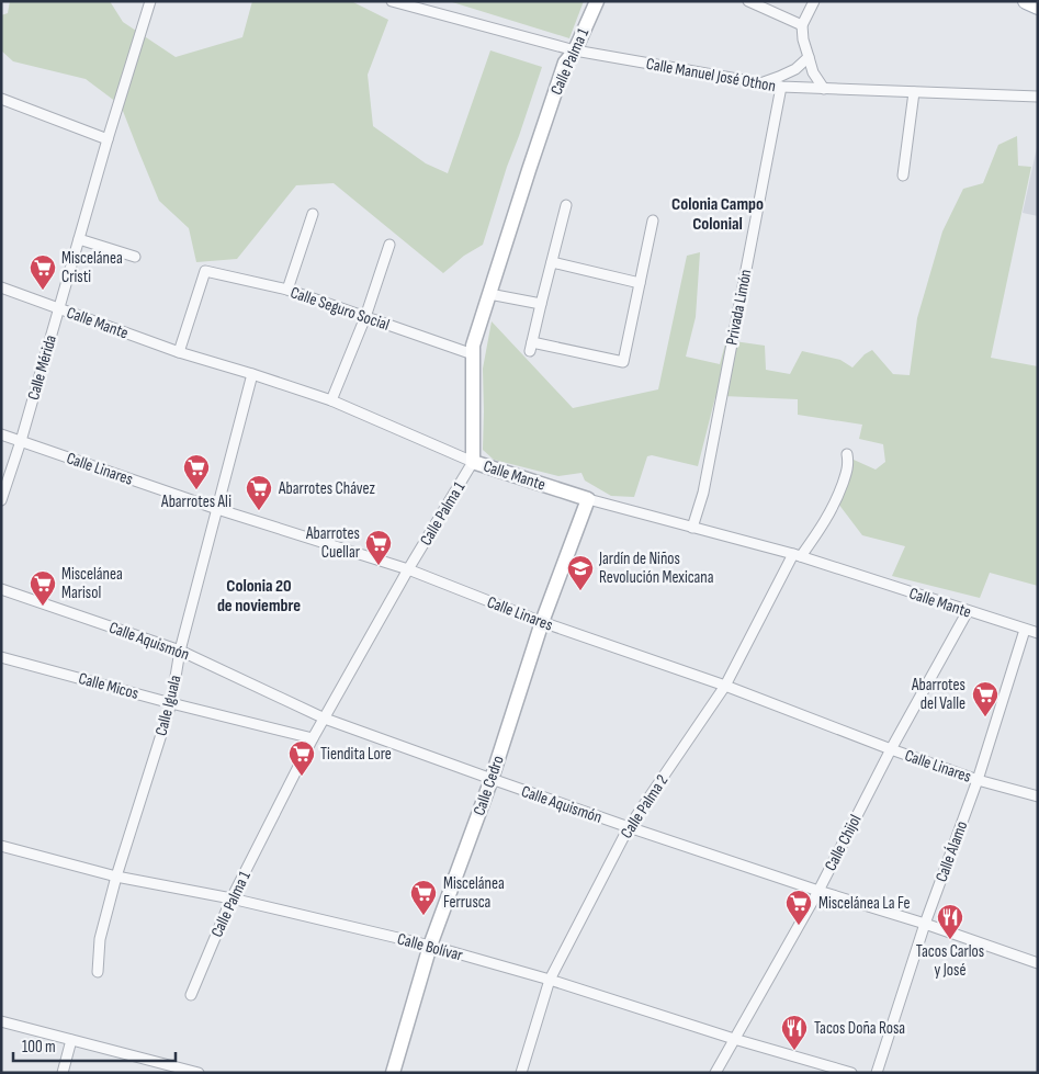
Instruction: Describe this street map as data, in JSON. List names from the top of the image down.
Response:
{
  "streets": {
    "street": [
      "Calle Palma 1",
      "Calle Manuel José Othon",
      "Privada Limón",
      "Calle Seguro Social",
      "Calle Mante",
      "Calle Mérida",
      "Calle Linares",
      "Calle Aquismón",
      "Calle Micos",
      "Calle Iguala",
      "Calle Cedro",
      "Calle Palma 2",
      "Calle Chijol",
      "Calle Álamo",
      "Calle Bolívar"
    ]
  },
  "crossings": [
    ["Calle Palma 1", "Calle Manuel José Othon"],
    ["Calle Palma 1", "Calle Seguro Social"],
    ["Calle Palma 1", "Calle Mante"],
    ["Calle Palma 1", "Calle Linares"],
    ["Calle Palma 1", "Calle Aquismón"],
    ["Calle Palma 1", "Calle Micos"],
    ["Calle Palma 1", "Calle Bolívar"],
    ["Calle Manuel José Othon", "Privada Limón"],
    ["Privada Limón", "Calle Mante"],
    ["Calle Seguro Social", "Calle Mante"],
    ["Calle Mante", "Calle Mérida"],
    ["Calle Mante", "Calle Iguala"],
    ["Calle Mante", "Calle Cedro"],
    ["Calle Mante", "Calle Palma 2"],
    ["Calle Mante", "Calle Chijol"],
    ["Calle Mante", "Calle Álamo"],
    ["Calle Mérida", "Calle Linares"],
    ["Calle Linares", "Calle Iguala"],
    ["Calle Linares", "Calle Cedro"],
    ["Calle Linares", "Calle Palma 2"],
    ["Calle Linares", "Calle Chijol"],
    ["Calle Linares", "Calle Álamo"],
    ["Calle Aquismón", "Calle Iguala"],
    ["Calle Aquismón", "Calle Cedro"],
    ["Calle Aquismón", "Calle Palma 2"],
    ["Calle Aquismón", "Calle Chijol"],
    ["Calle Aquismón", "Calle Álamo"],
    ["Calle Micos", "Calle Iguala"],
    ["Calle Iguala", "Calle Bolívar"],
    ["Calle Cedro", "Calle Bolívar"],
    ["Calle Palma 2", "Calle Bolívar"],
    ["Calle Chijol", "Calle Bolívar"]
  ],
  "districts": ["Colonia Campo Colonial", "Colonia 20 de noviembre"],
  "places": {
    "supermarket": [
      "Miscelánea Cristi",
      "Abarrotes Ali",
      "Abarrotes Chávez",
      "Abarrotes Cuellar",
      "Miscelánea Marisol",
      "Abarrotes del Valle",
      "Tiendita Lore",
      "Miscelánea Ferrusca",
      "Miscelánea La Fe"
    ],
    "school or university": ["Jardín de Niños Revolución Mexicana"],
    "restaurant": ["Tacos Carlos y José", "Tacos Doña Rosa"]
  },
  "scale_bar": "100 m"
}
